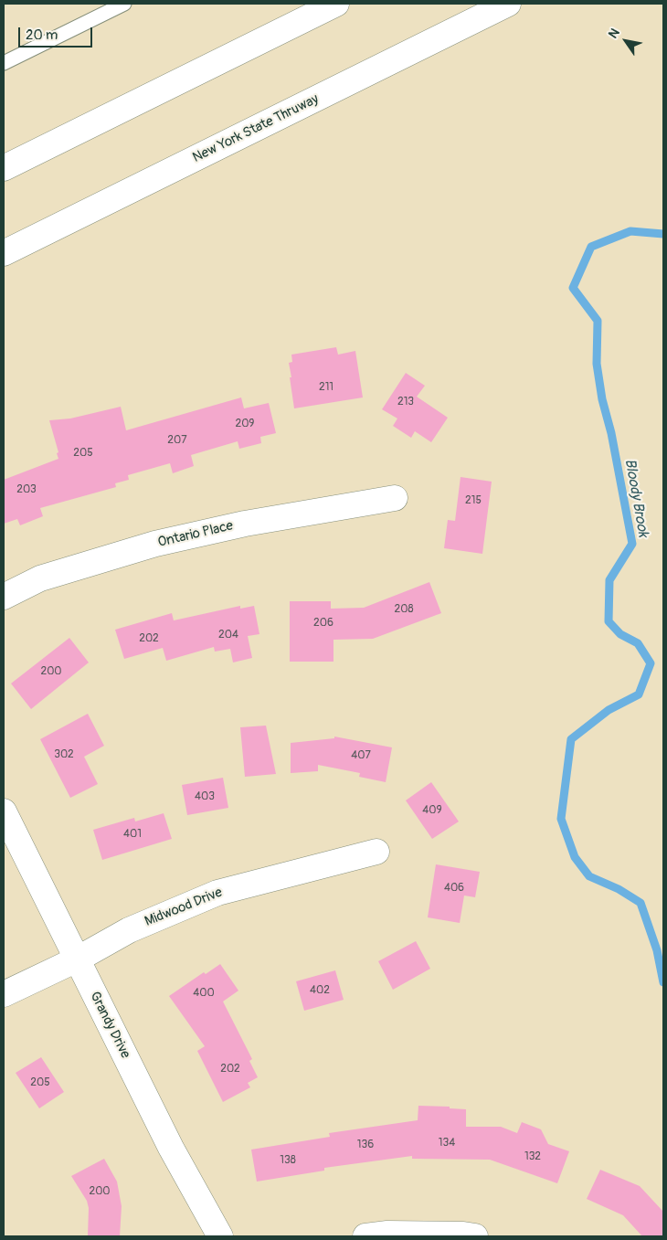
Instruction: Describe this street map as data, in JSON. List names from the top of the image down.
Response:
{
  "streets": {
    "main road": [
      "New York State Thruway",
      "Ontario Place",
      "Midwood Drive",
      "Grandy Drive"
    ]
  },
  "crossings": [
    ["Midwood Drive", "Grandy Drive"]
  ],
  "water": ["Bloody Brook"],
  "house_numbers": [
    "211",
    "213",
    "209",
    "207",
    "205",
    "203",
    "215",
    "208",
    "206",
    "204",
    "202",
    "200",
    "302",
    "407",
    "403",
    "409",
    "401",
    "406",
    "402",
    "400",
    "202",
    "205",
    "134",
    "136",
    "132",
    "138",
    "200"
  ],
  "scale_bar": "20 m",
  "north": "top left"
}
